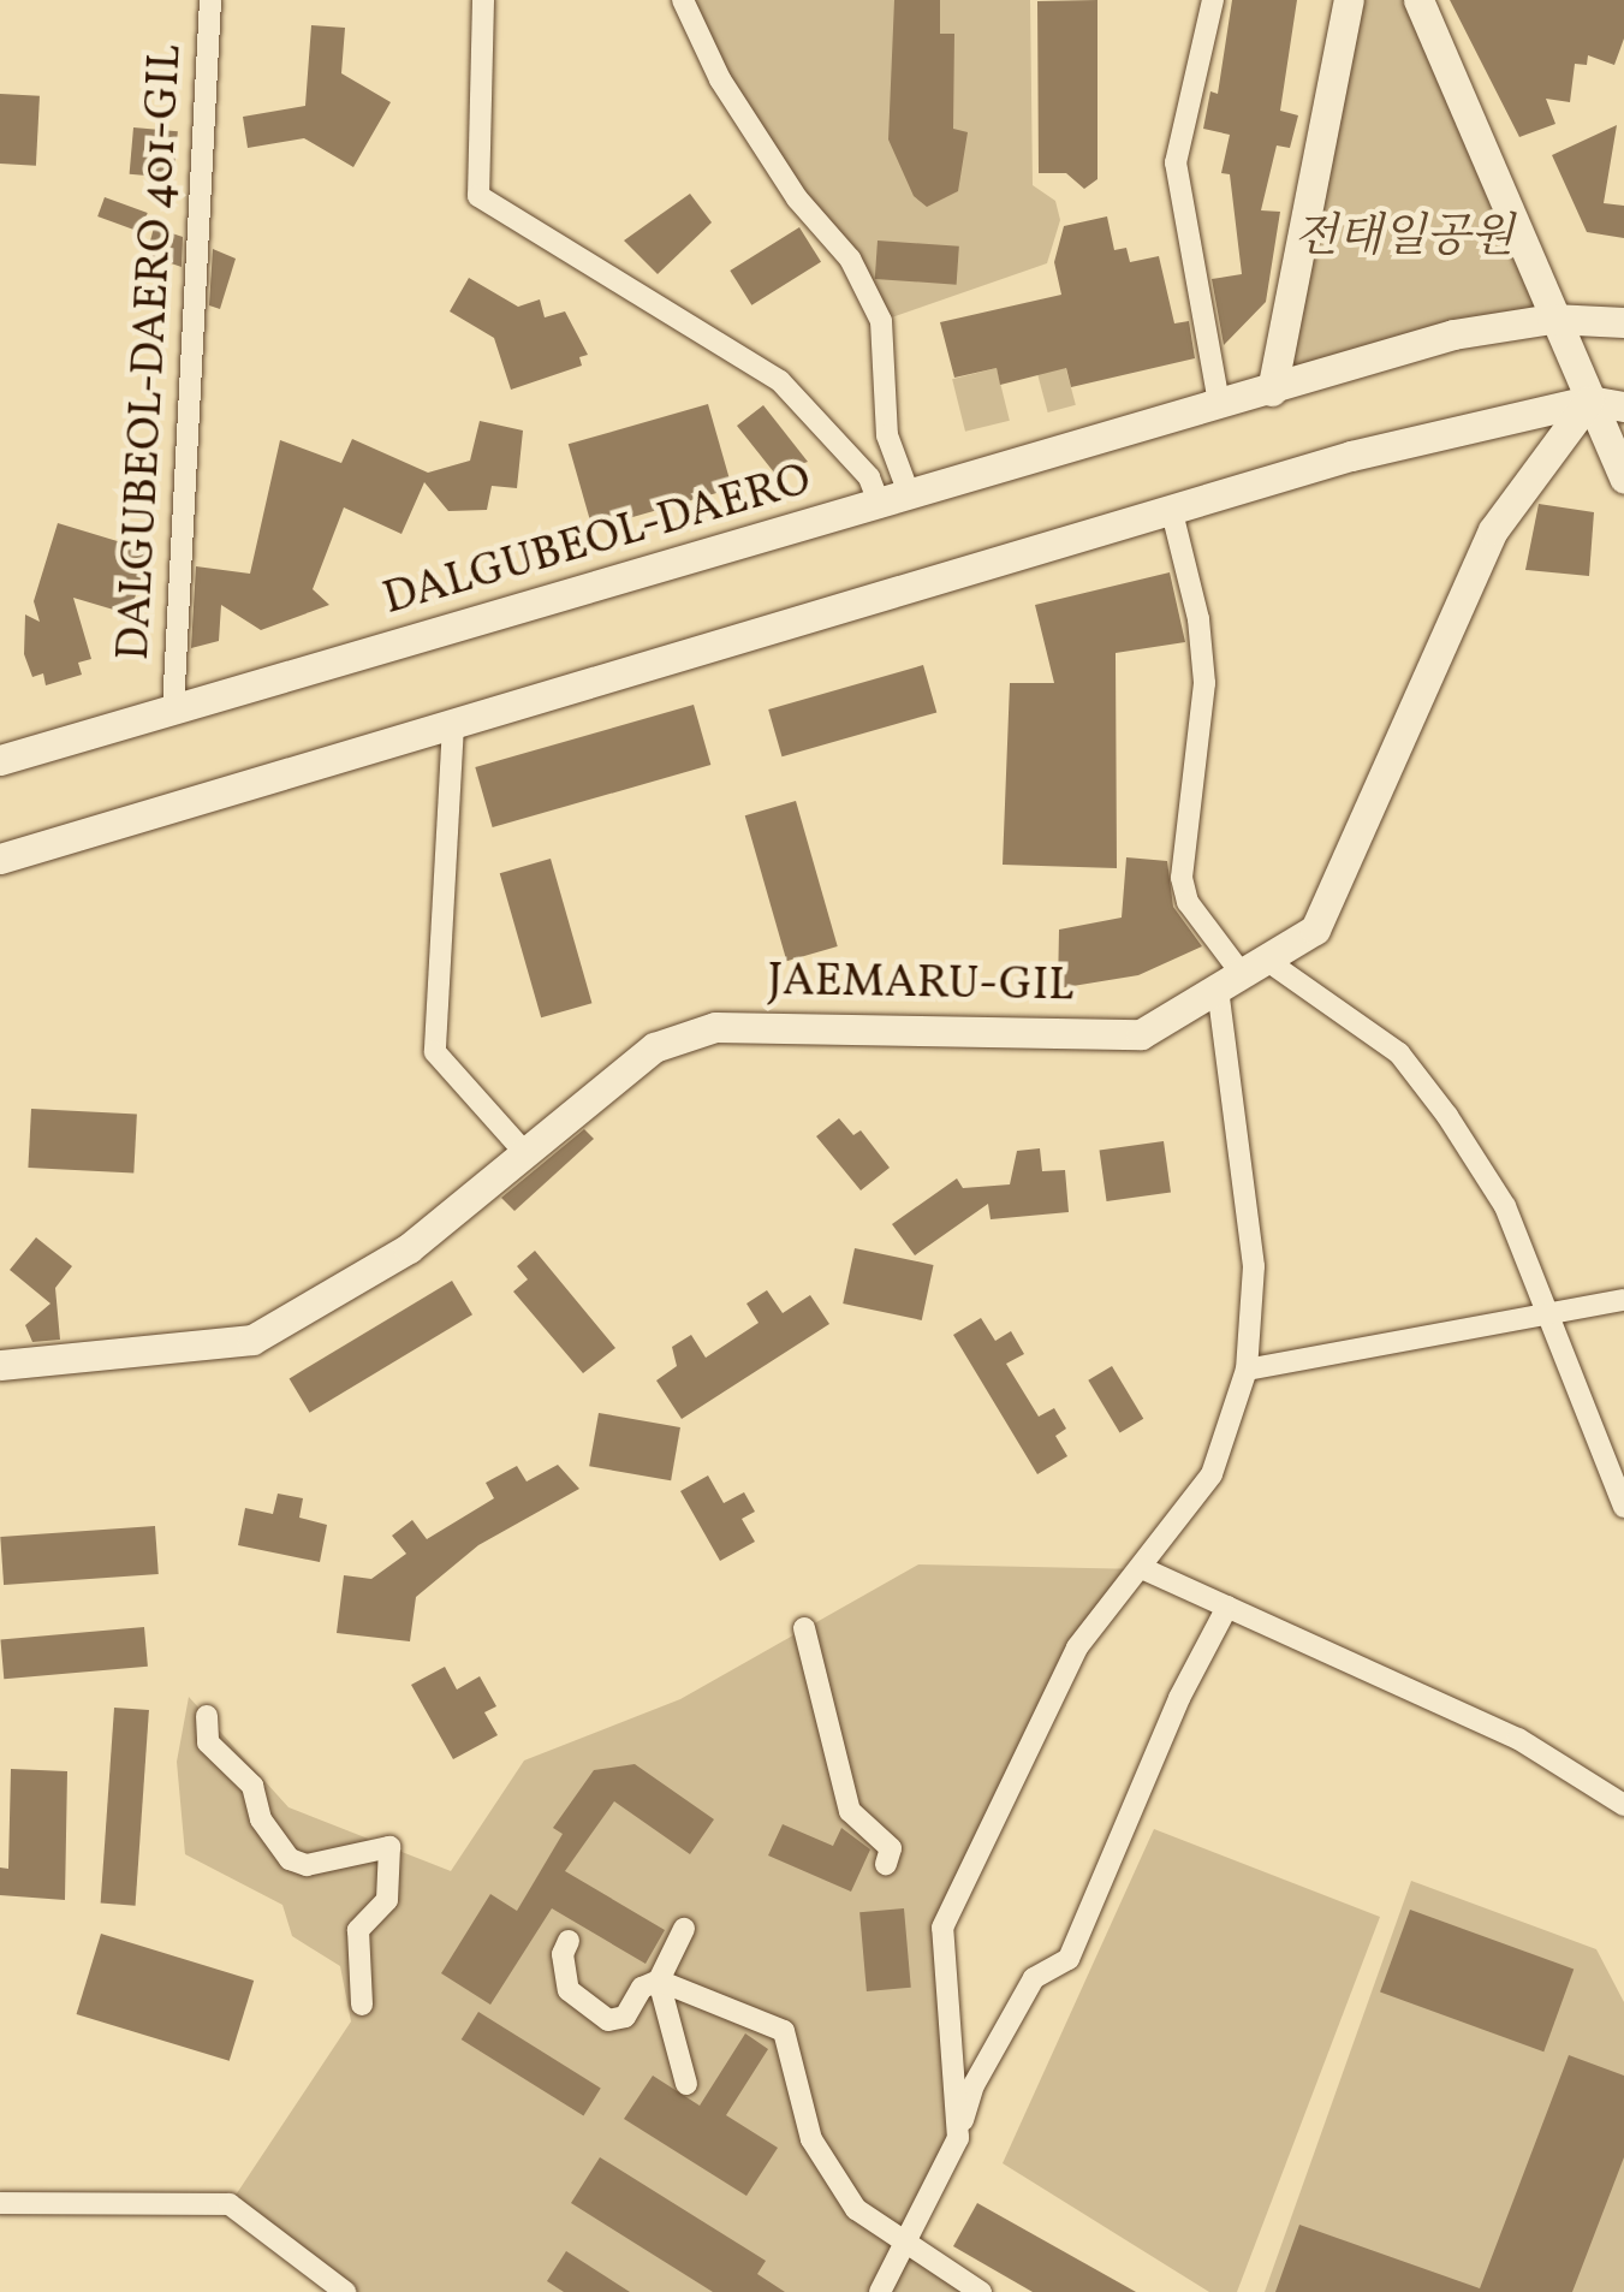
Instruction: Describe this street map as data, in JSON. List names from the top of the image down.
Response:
{
  "streets": {
    "main road": ["DALGUBEOL-DAERO", "JAEMARU-GIL"],
    "street": ["DALGUBEOL-DAERO 401-GIL"]
  },
  "crossings": [
    ["DALGUBEOL-DAERO 401-GIL", "DALGUBEOL-DAERO"]
  ],
  "parks": ["전태일공원"]
}
